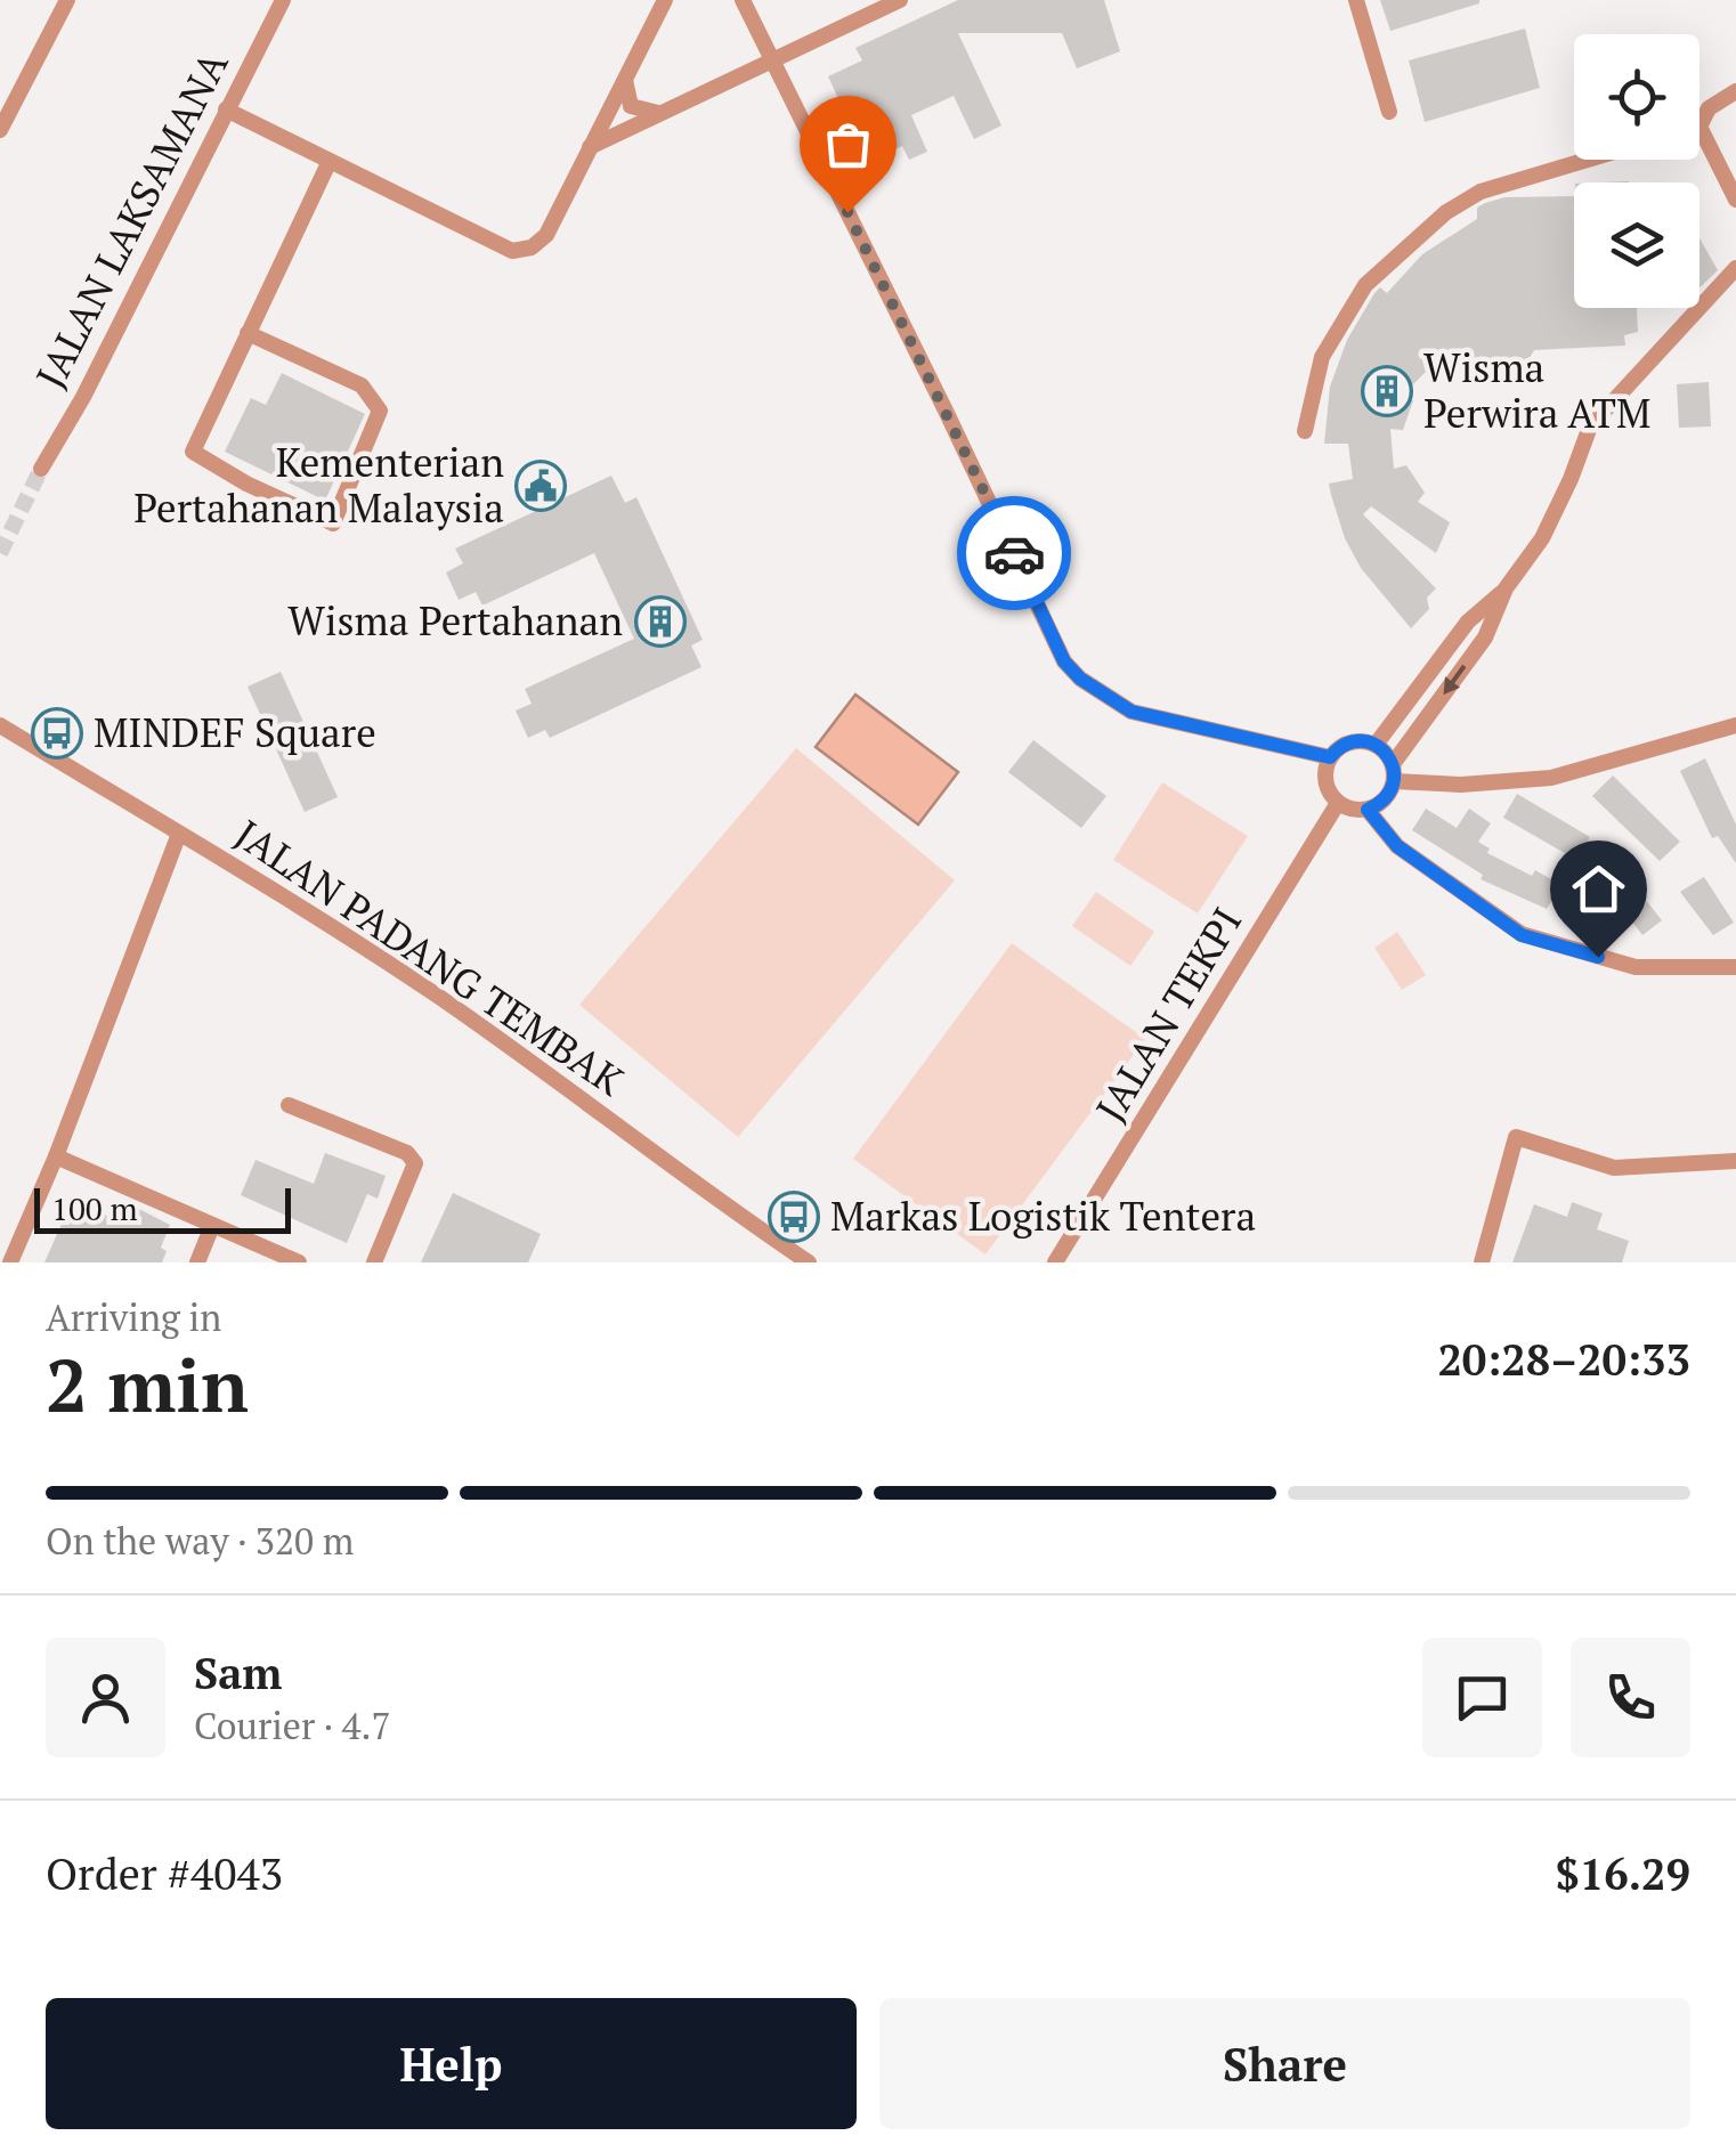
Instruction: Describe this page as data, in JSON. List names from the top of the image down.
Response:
{
  "streets": {
    "street": ["JALAN LAKSAMANA", "JALAN PADANG TEMBAK", "JALAN TEKPI"]
  },
  "places": {
    "building": ["Wisma Perwira ATM", "Wisma Pertahanan"],
    "public building": ["Kementerian Pertahanan Malaysia"],
    "bus stop": ["MINDEF Square", "Markas Logistik Tentera"]
  },
  "scale_bar": "100 m",
  "page": {
    "scale": "100 m",
    "heading": ["2 min", "Arriving in", "20:28–20:33"],
    "panel": [
      "Sam",
      "Courier · 4.7",
      "Order #4043",
      "$16.29"
    ],
    "bar": "On the way · 320 m",
    "buttons": ["Help", "Share"]
  }
}
